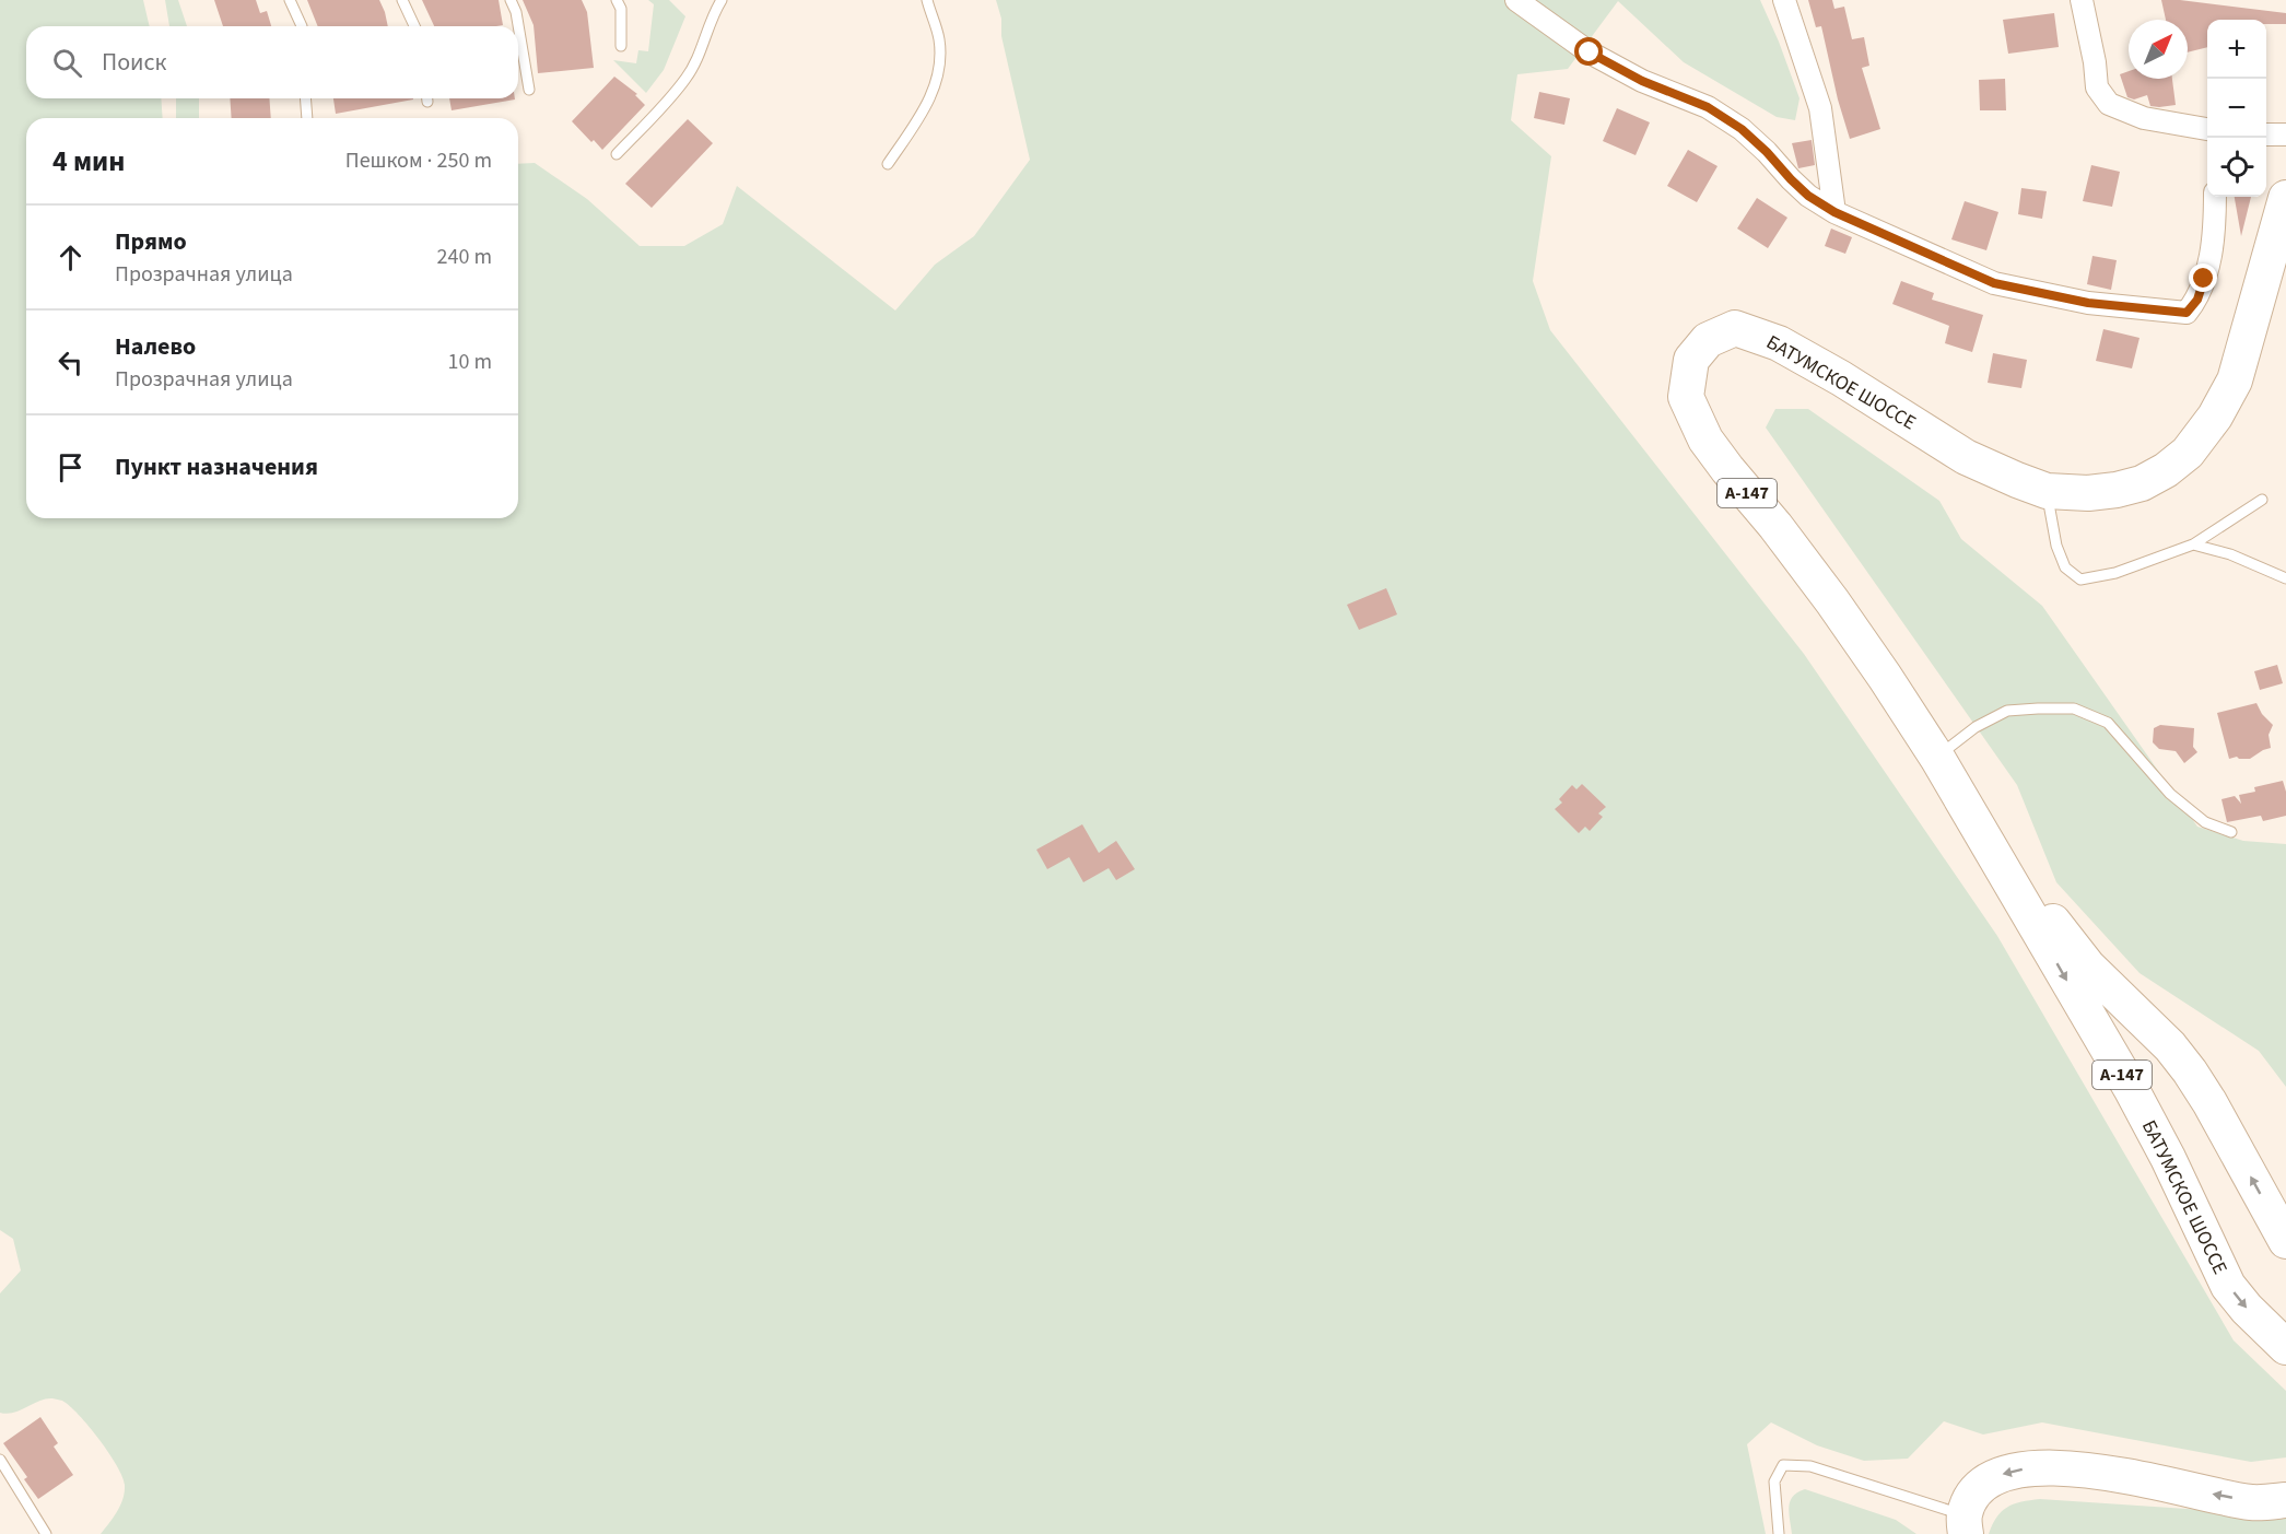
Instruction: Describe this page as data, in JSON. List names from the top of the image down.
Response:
{
  "streets": {
    "highway": ["БАТУМСКОЕ ШОССЕ", "А-147"]
  },
  "north": "top right",
  "page": {
    "map_buttons": ["+", "−"],
    "search": "Поиск",
    "heading": ["4 мин", "Пешком · 250 m"],
    "list": [
      ["Прямо", "Прозрачная улица", "240 m"],
      ["Налево", "Прозрачная улица", "10 m"],
      "Пункт назначения"
    ]
  }
}
